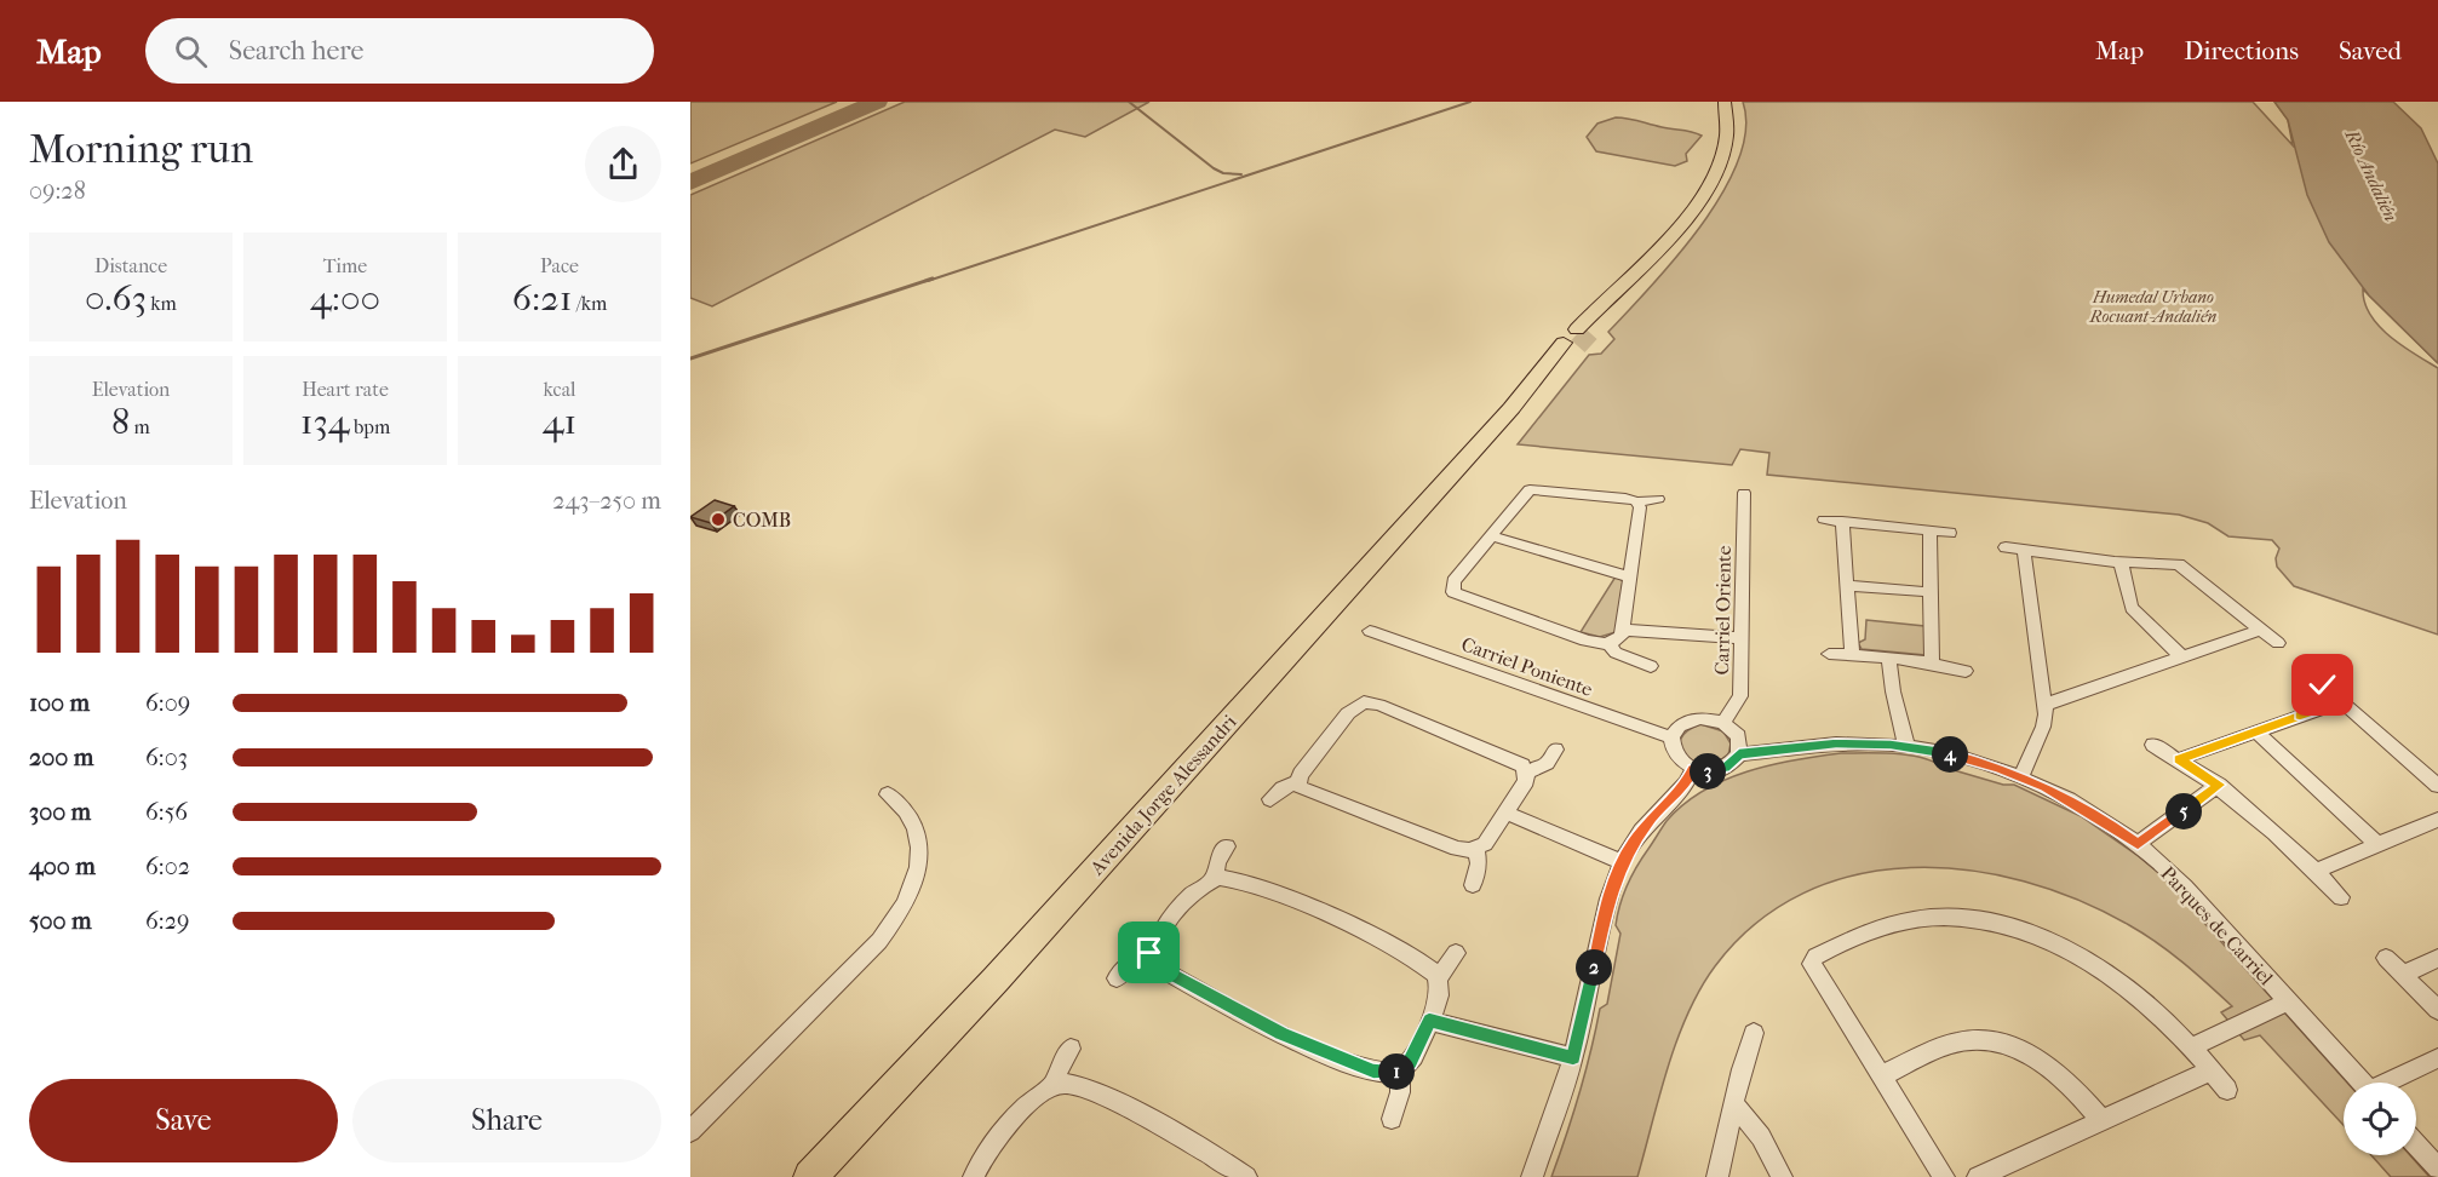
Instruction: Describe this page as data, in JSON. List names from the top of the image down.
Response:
{
  "streets": {
    "highway": ["Avenida Jorge Alessandri"],
    "street": ["Carriel Oriente", "Carriel Poniente", "Parques de Carriel"]
  },
  "crossings": [
    ["Carriel Oriente", "Carriel Poniente"],
    ["Carriel Oriente", "Parques de Carriel"],
    ["Carriel Poniente", "Parques de Carriel"]
  ],
  "water": ["Río Andalién"],
  "parks": ["Humedal Urbano Rocuant-Andalién"],
  "places": ["COMB"],
  "page": {
    "header": "Map",
    "search": "Search here",
    "nav": ["Map", "Directions", "Saved"],
    "heading": ["Morning run", "09:28"],
    "stats": [
      ["Distance", "0.63 km"],
      ["Time", "4:00"],
      ["Pace", "6:21 /km"],
      ["Elevation", "8 m"],
      ["Heart rate", "134 bpm"],
      ["kcal", "41"]
    ],
    "chart": ["Elevation", "243–250 m"],
    "list": [
      {
        "name": "100 m",
        "note": "6:09"
      },
      {
        "name": "200 m",
        "note": "6:03"
      },
      {
        "name": "300 m",
        "note": "6:56"
      },
      {
        "name": "400 m",
        "note": "6:02"
      },
      {
        "name": "500 m",
        "note": "6:29"
      }
    ],
    "pins": [
      "4",
      "3",
      "5",
      "2",
      "1"
    ],
    "buttons": ["Save", "Share"]
  }
}
